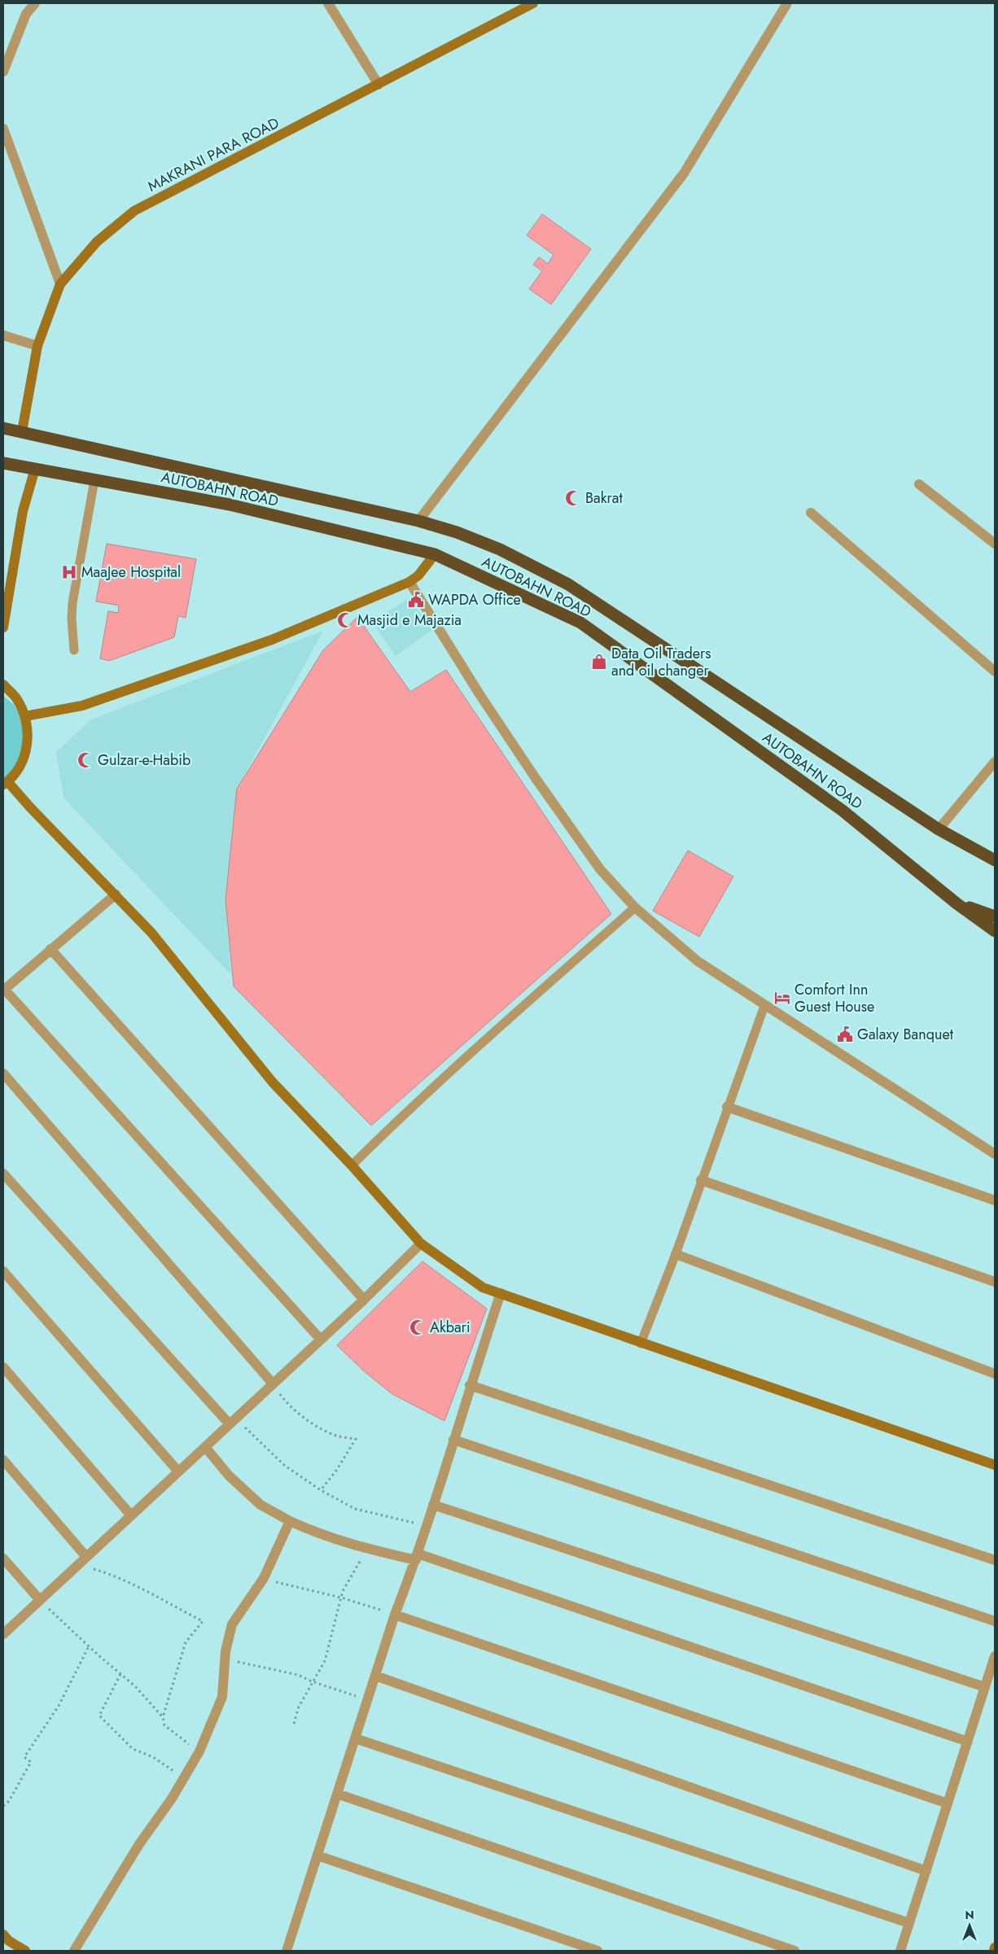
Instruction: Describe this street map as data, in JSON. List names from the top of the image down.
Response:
{
  "streets": {
    "highway": ["AUTOBAHN ROAD"],
    "street": ["MAKRANI PARA ROAD"]
  },
  "crossings": [
    ["MAKRANI PARA ROAD", "AUTOBAHN ROAD"]
  ],
  "places": {
    "mosque": [
      "Bakrat",
      "Masjid e Majazia",
      "Gulzar-e-Habib",
      "Akbari"
    ],
    "hospital": ["MaaJee Hospital"],
    "public building": ["WAPDA Office", "Galaxy Banquet"],
    "shop": ["Data Oil Traders and oil changer"],
    "hotel": ["Comfort Inn Guest House"]
  },
  "north": "top"
}
